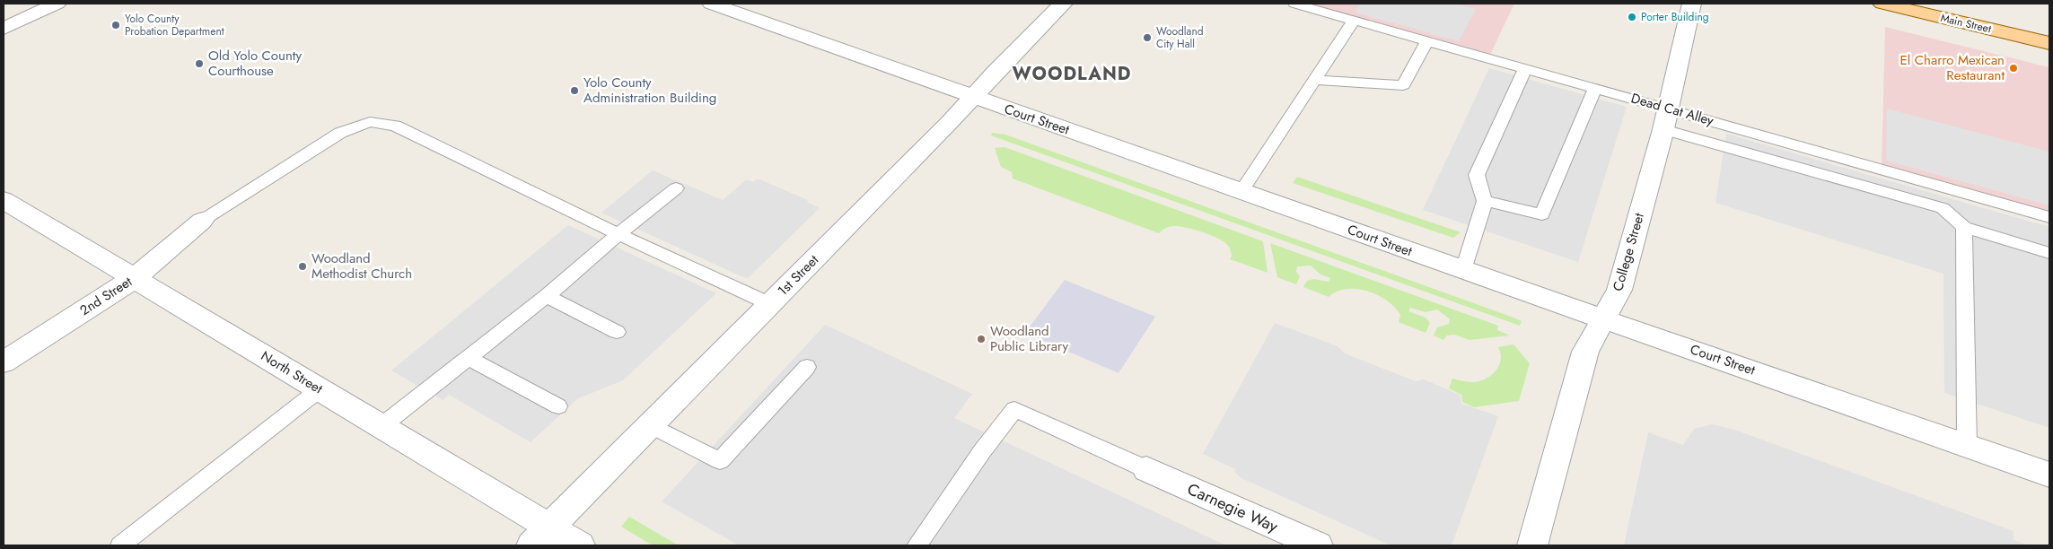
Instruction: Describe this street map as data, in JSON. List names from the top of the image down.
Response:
{
  "streets": {
    "main road": ["Main Street"],
    "street": [
      "Court Street",
      "College Street",
      "1st Street",
      "2nd Street",
      "North Street",
      "Carnegie Way"
    ],
    "lane": ["Dead Cat Alley"]
  },
  "crossings": [
    ["Dead Cat Alley", "College Street"],
    ["Court Street", "College Street"],
    ["Court Street", "1st Street"],
    ["1st Street", "North Street"],
    ["2nd Street", "North Street"]
  ],
  "districts": ["WOODLAND"],
  "places": [
    "Porter Building",
    "Yolo County Probation Department",
    "Woodland City Hall",
    "Old Yolo County Courthouse",
    "El Charro Mexican Restaurant",
    "Yolo County Administration Building",
    "Woodland Methodist Church",
    "Woodland Public Library"
  ]
}
